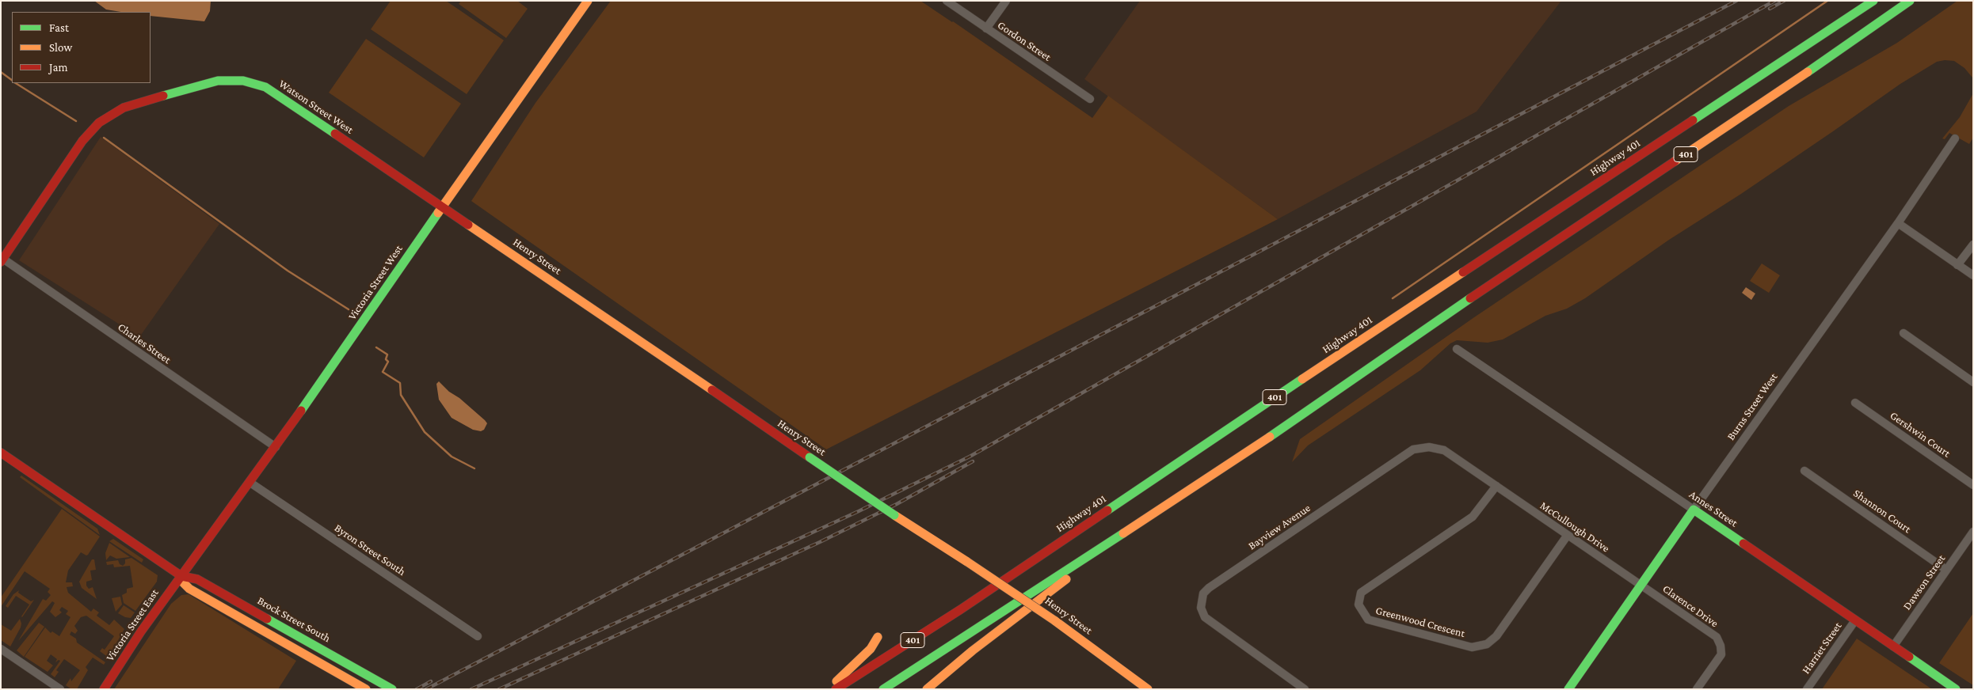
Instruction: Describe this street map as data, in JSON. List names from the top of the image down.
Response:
{
  "streets": {
    "main road": [
      "Watson Street West",
      "401",
      "Highway 401",
      "Henry Street",
      "Victoria Street West",
      "Burns Street West",
      "Annes Street",
      "Brock Street South",
      "Victoria Street East"
    ],
    "street": [
      "Gordon Street",
      "Charles Street",
      "Gershwin Court",
      "Shannon Court",
      "Bayview Avenue",
      "McCullough Drive",
      "Byron Street South",
      "Dawson Street",
      "Clarence Drive",
      "Greenwood Crescent",
      "Harriet Street"
    ]
  },
  "crossings": [
    ["Watson Street West", "Henry Street"],
    ["Watson Street West", "Victoria Street West"],
    ["Watson Street West", "Charles Street"],
    ["Henry Street", "Victoria Street West"],
    ["Victoria Street West", "Charles Street"],
    ["Victoria Street West", "Byron Street South"],
    ["Victoria Street West", "Brock Street South"],
    ["Victoria Street West", "Victoria Street East"],
    ["Burns Street West", "Annes Street"],
    ["Burns Street West", "McCullough Drive"],
    ["Burns Street West", "Clarence Drive"],
    ["Annes Street", "Dawson Street"],
    ["Annes Street", "Harriet Street"],
    ["Shannon Court", "Dawson Street"],
    ["Bayview Avenue", "McCullough Drive"],
    ["Bayview Avenue", "Greenwood Crescent"],
    ["McCullough Drive", "Clarence Drive"],
    ["McCullough Drive", "Greenwood Crescent"],
    ["Brock Street South", "Victoria Street East"]
  ],
  "legend": ["Fast", "Slow", "Jam"]
}
